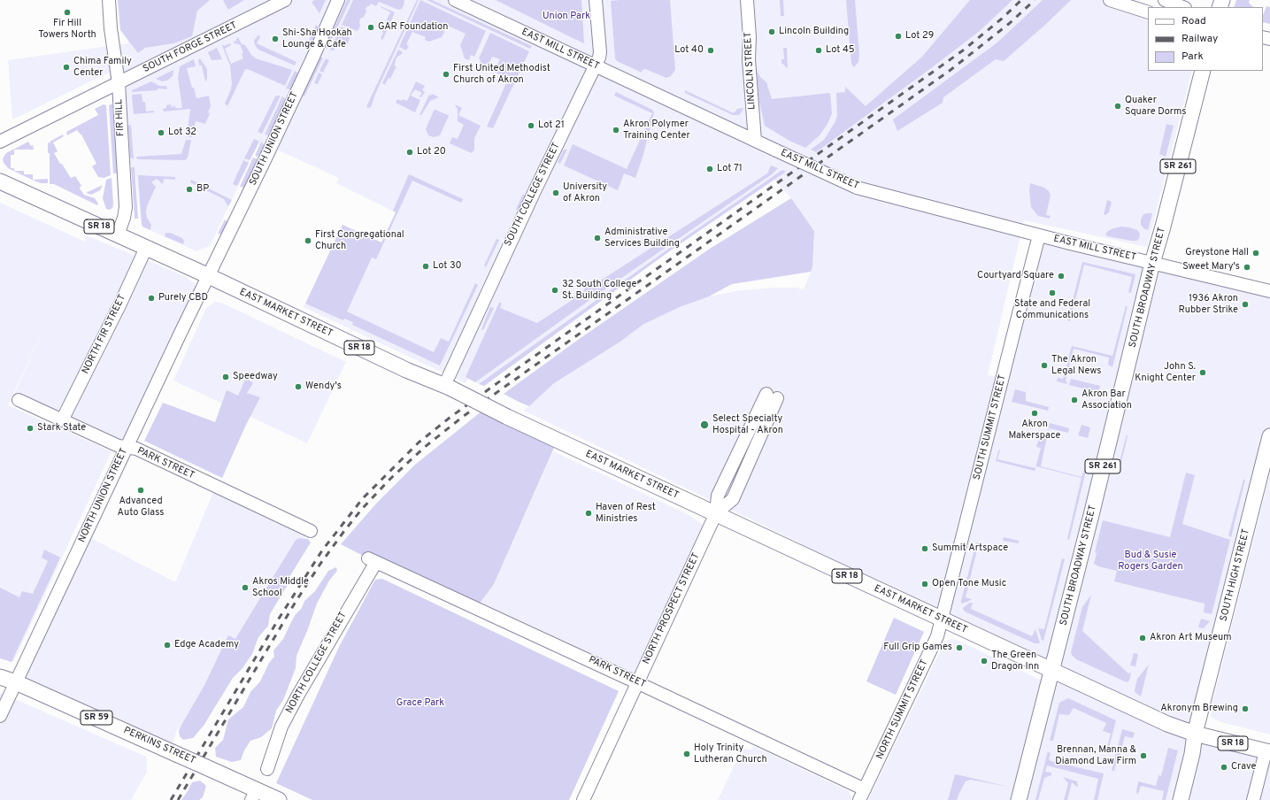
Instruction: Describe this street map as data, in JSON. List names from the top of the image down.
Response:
{
  "streets": {
    "main road": [
      "SR 261",
      "SR 18",
      "SOUTH BROADWAY STREET",
      "EAST MARKET STREET",
      "SOUTH HIGH STREET",
      "SR 59",
      "PERKINS STREET"
    ],
    "street": [
      "SOUTH FORGE STREET",
      "EAST MILL STREET",
      "LINCOLN STREET",
      "FIR HILL",
      "SOUTH UNION STREET",
      "SOUTH COLLEGE STREET",
      "NORTH FIR STREET",
      "SOUTH SUMMIT STREET",
      "PARK STREET",
      "NORTH UNION STREET",
      "NORTH PROSPECT STREET",
      "NORTH COLLEGE STREET",
      "NORTH SUMMIT STREET"
    ]
  },
  "crossings": [
    ["SOUTH FORGE STREET", "FIR HILL"],
    ["EAST MILL STREET", "LINCOLN STREET"],
    ["EAST MILL STREET", "SOUTH COLLEGE STREET"],
    ["EAST MILL STREET", "SOUTH BROADWAY STREET"],
    ["EAST MILL STREET", "SOUTH SUMMIT STREET"],
    ["FIR HILL", "EAST MARKET STREET"],
    ["SOUTH UNION STREET", "EAST MARKET STREET"],
    ["SOUTH UNION STREET", "NORTH UNION STREET"],
    ["SR 261", "SOUTH BROADWAY STREET"],
    ["SR 261", "EAST MARKET STREET"],
    ["SOUTH COLLEGE STREET", "EAST MARKET STREET"],
    ["SOUTH BROADWAY STREET", "EAST MARKET STREET"],
    ["EAST MARKET STREET", "NORTH FIR STREET"],
    ["EAST MARKET STREET", "SOUTH SUMMIT STREET"],
    ["EAST MARKET STREET", "NORTH UNION STREET"],
    ["EAST MARKET STREET", "SOUTH HIGH STREET"],
    ["EAST MARKET STREET", "NORTH PROSPECT STREET"],
    ["EAST MARKET STREET", "NORTH SUMMIT STREET"],
    ["NORTH FIR STREET", "PARK STREET"],
    ["SOUTH SUMMIT STREET", "NORTH SUMMIT STREET"],
    ["PARK STREET", "NORTH UNION STREET"],
    ["PARK STREET", "NORTH PROSPECT STREET"],
    ["PARK STREET", "NORTH COLLEGE STREET"],
    ["PARK STREET", "NORTH SUMMIT STREET"],
    ["NORTH UNION STREET", "PERKINS STREET"]
  ],
  "parks": ["Union Park", "Bud & Susie Rogers Garden", "Grace Park"],
  "places": [
    "Fir Hill Towers North",
    "GAR Foundation",
    "Lincoln Building",
    "Lot 29",
    "Shi-Sha Hookah Lounge & Cafe",
    "Lot 40",
    "Lot 45",
    "Chima Family Center",
    "First United Methodist Church of Akron",
    "Quaker Square Dorms",
    "Lot 21",
    "Akron Polymer Training Center",
    "Lot 32",
    "Lot 20",
    "Lot 71",
    "BP",
    "University of Akron",
    "Administrative Services Building",
    "First Congregational Church",
    "Greystone Hall",
    "Lot 30",
    "Sweet Mary's",
    "Courtyard Square",
    "32 South College St. Building",
    "State and Federal Communications",
    "Purely CBD",
    "1936 Akron Rubber Strike",
    "The Akron Legal News",
    "John S. Knight Center",
    "Speedway",
    "Wendy's",
    "Akron Bar Association",
    "Akron Makerspace",
    "Select Specialty Hospital - Akron",
    "Stark State",
    "Advanced Auto Glass",
    "Haven of Rest Ministries",
    "Summit Artspace",
    "Open Tone Music",
    "Akros Middle School",
    "Akron Art Museum",
    "Edge Academy",
    "Full Grip Games",
    "The Green Dragon Inn",
    "Akronym Brewing",
    "Holy Trinity Lutheran Church",
    "Brennan, Manna & Diamond Law Firm",
    "Crave"
  ],
  "legend": ["Road", "Railway", "Park"]
}
